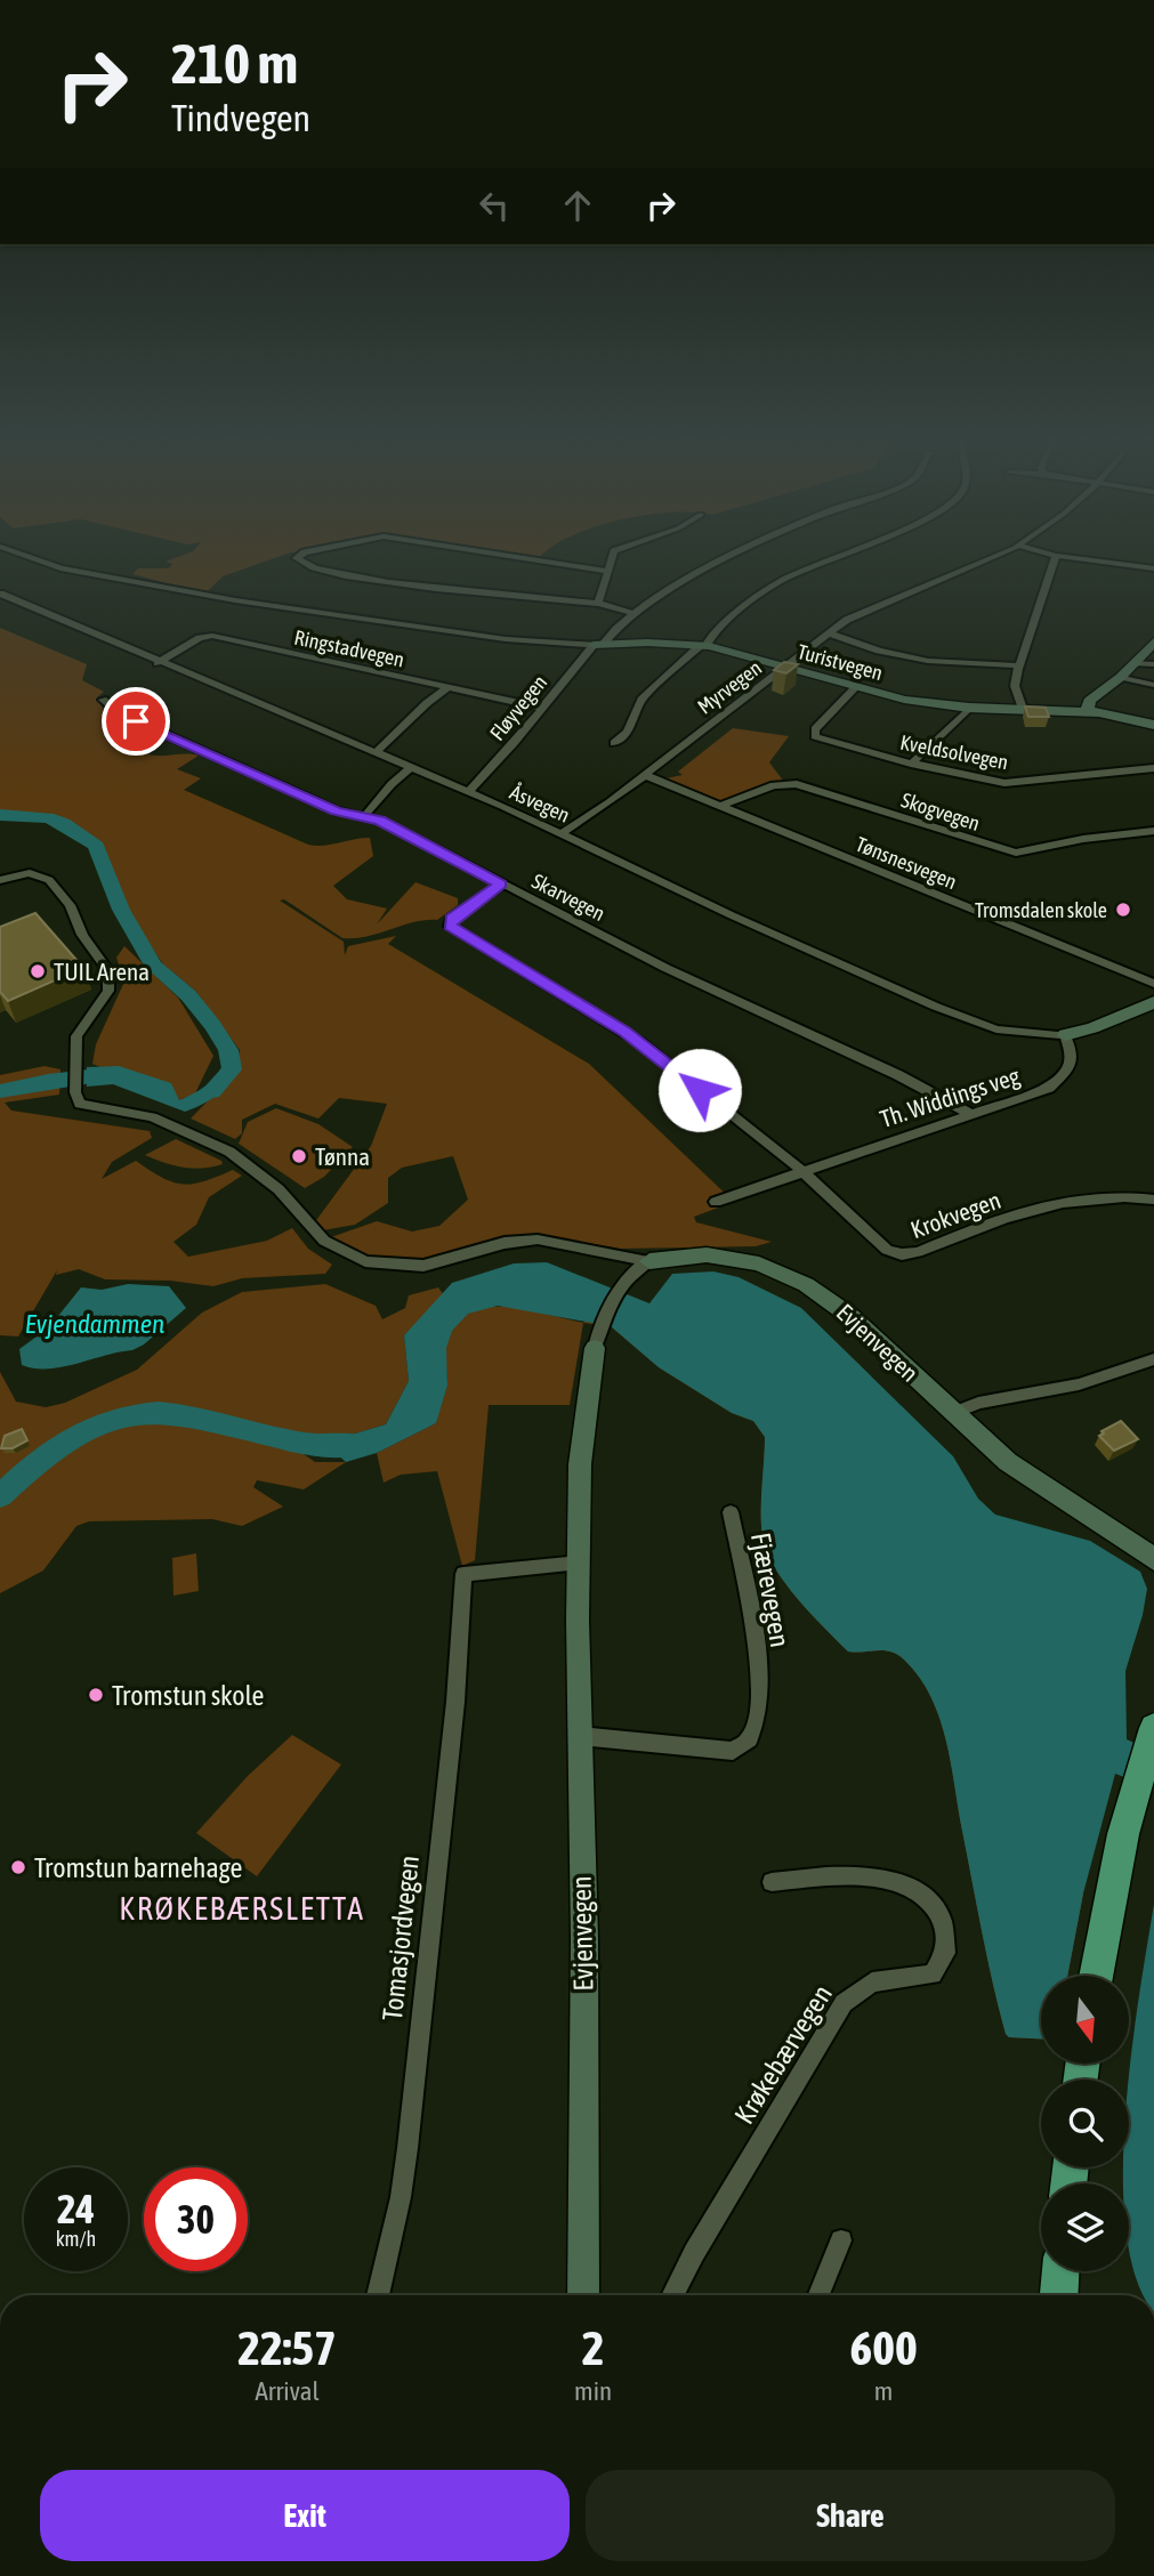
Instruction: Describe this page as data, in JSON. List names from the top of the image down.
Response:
{
  "streets": {
    "street": [
      "Ringstadvegen",
      "Turistvegen",
      "Myrvegen",
      "Fløyvegen",
      "Kveldsolvegen",
      "Åsvegen",
      "Skogvegen",
      "Tønsnesvegen",
      "Skarvegen",
      "Th. Widdings veg",
      "Krokvegen",
      "Evjenvegen",
      "Fjærevegen",
      "Tomasjordvegen",
      "Krøkebærvegen"
    ]
  },
  "crossings": [
    ["Ringstadvegen", "Fløyvegen"],
    ["Ringstadvegen", "Åsvegen"],
    ["Turistvegen", "Myrvegen"],
    ["Turistvegen", "Fløyvegen"],
    ["Turistvegen", "Kveldsolvegen"],
    ["Myrvegen", "Åsvegen"],
    ["Myrvegen", "Tønsnesvegen"],
    ["Fløyvegen", "Åsvegen"],
    ["Åsvegen", "Th. Widdings veg"],
    ["Skogvegen", "Tønsnesvegen"],
    ["Skarvegen", "Th. Widdings veg"],
    ["Skarvegen", "Krokvegen"],
    ["Th. Widdings veg", "Krokvegen"],
    ["Evjenvegen", "Fjærevegen"],
    ["Evjenvegen", "Tomasjordvegen"]
  ],
  "districts": ["KRØKEBÆRSLETTA"],
  "water": ["Evjendammen"],
  "places": [
    "Tromsdalen skole",
    "TUIL Arena",
    "Tønna",
    "Tromstun skole",
    "Tromstun barnehage"
  ],
  "north": "bottom",
  "page": {
    "turn": ["210 m", "Tindvegen"],
    "speed": "24 km/h",
    "limit": "30",
    "eta": [
      "22:57",
      "Arrival",
      "2",
      "min",
      "600",
      "m"
    ],
    "buttons": ["Exit", "Share"]
  }
}
